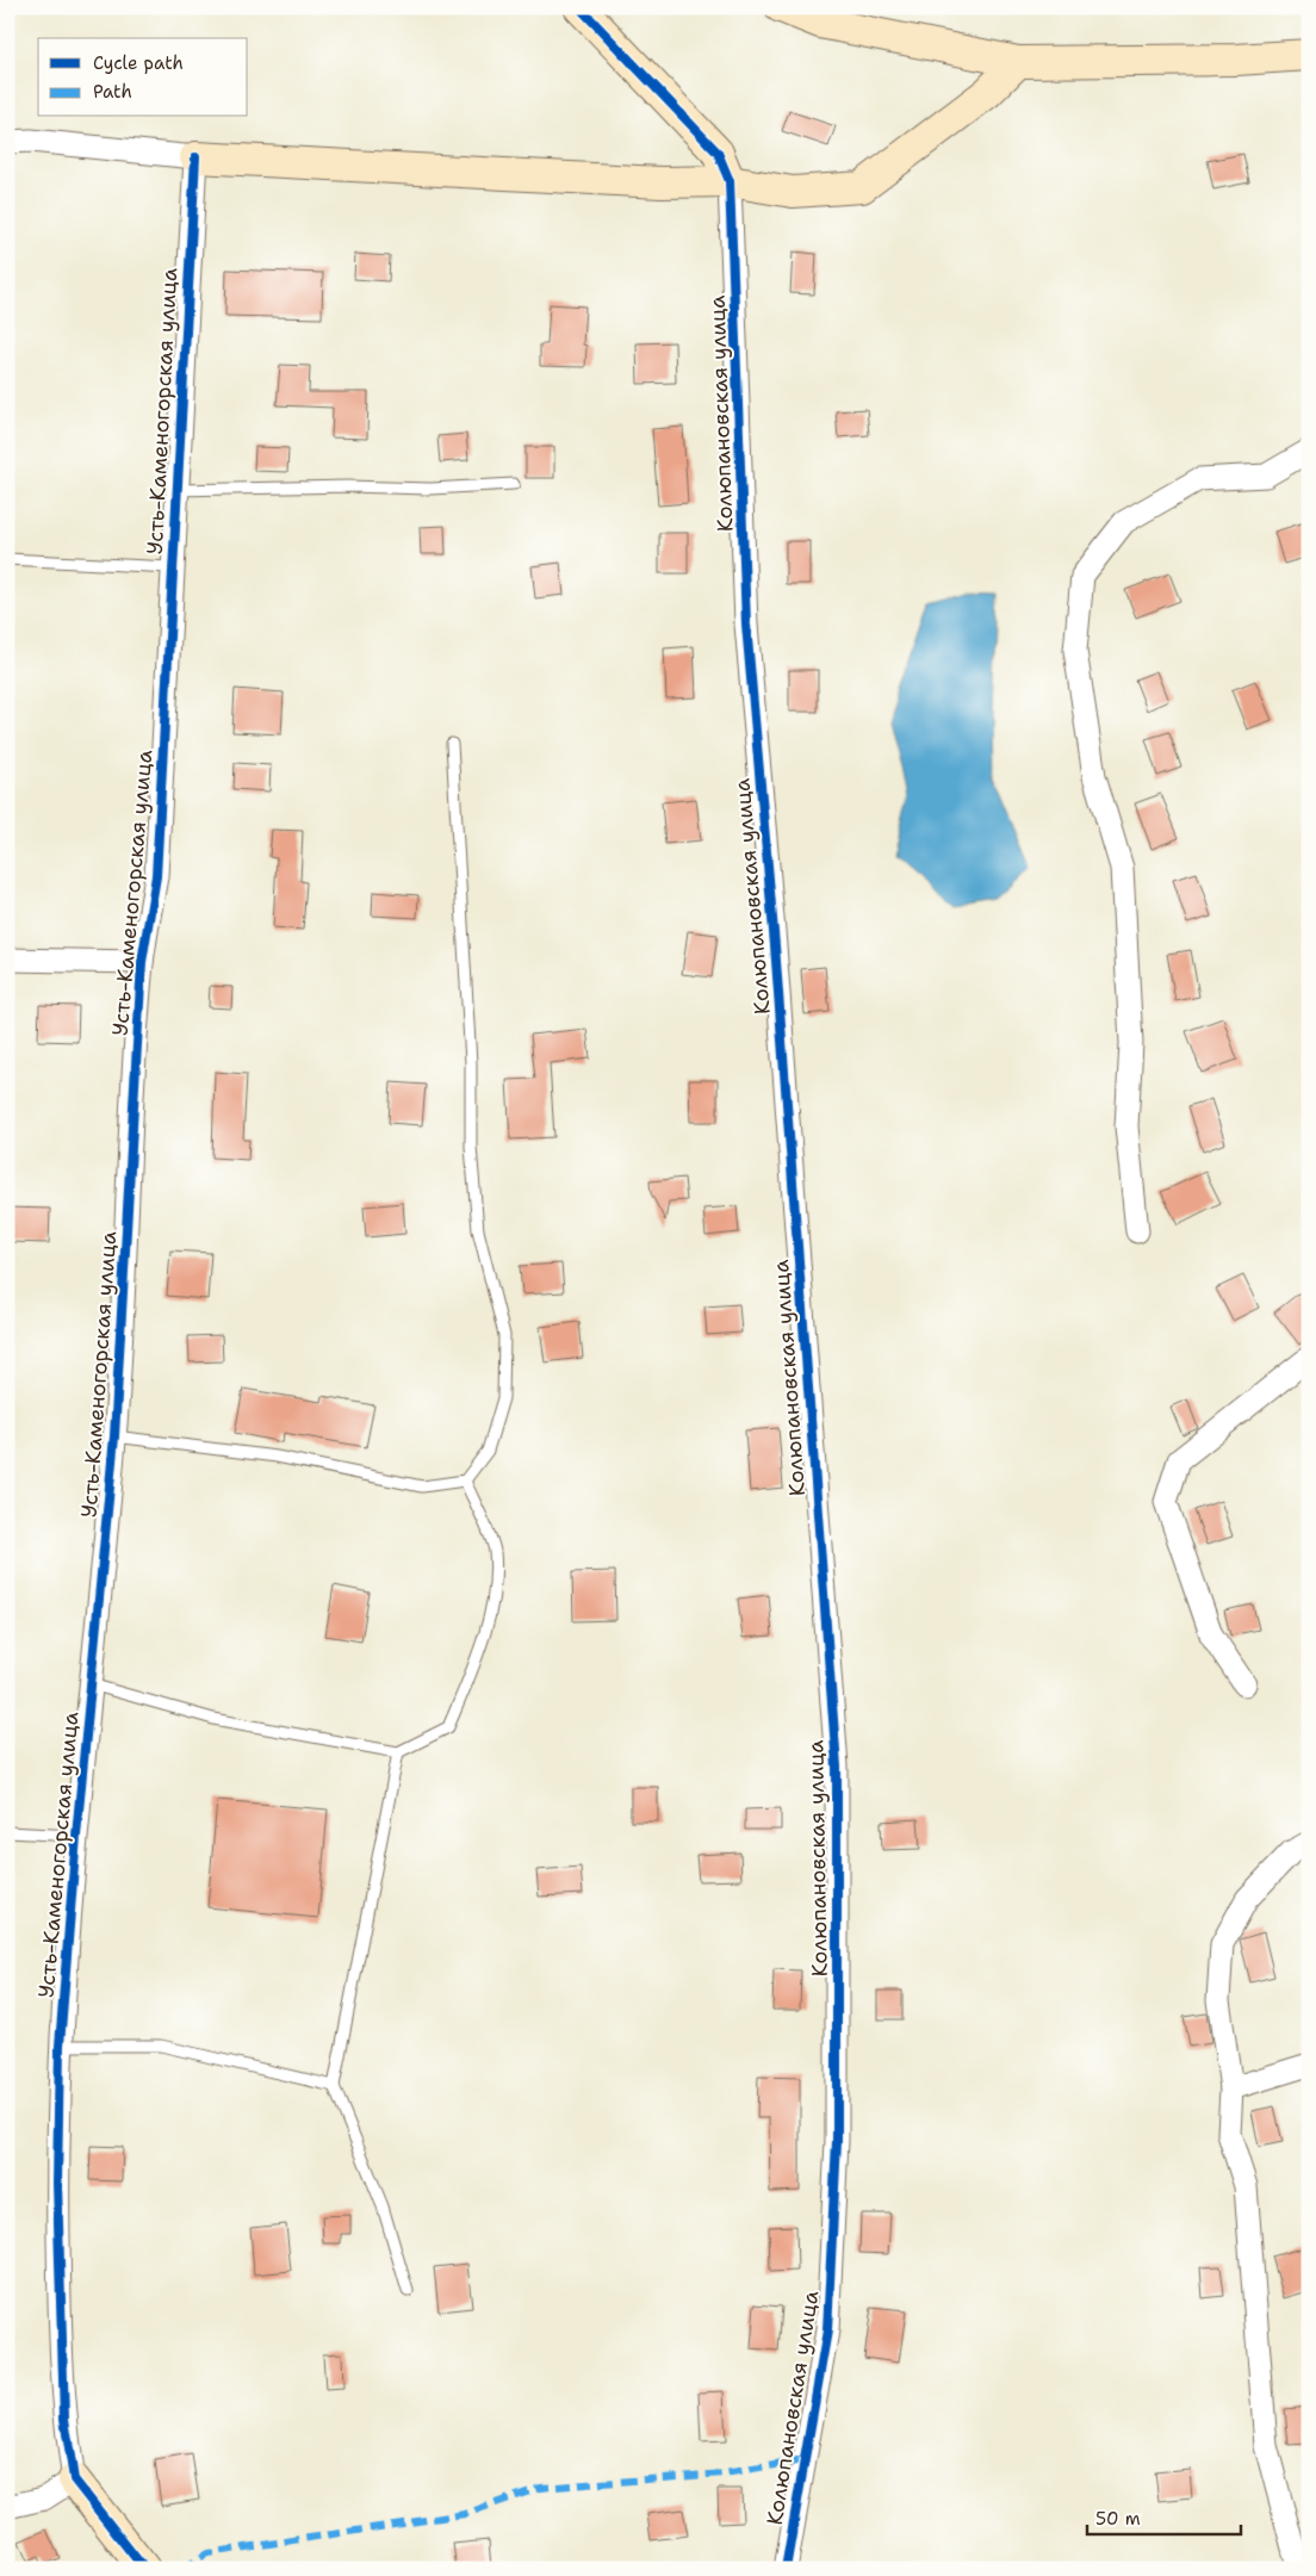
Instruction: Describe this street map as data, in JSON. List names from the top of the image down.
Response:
{
  "streets": {
    "street": ["Усть-Каменогорская улица", "Колюпановская улица"]
  },
  "legend": ["Cycle path", "Path"],
  "scale_bar": "50 m"
}
